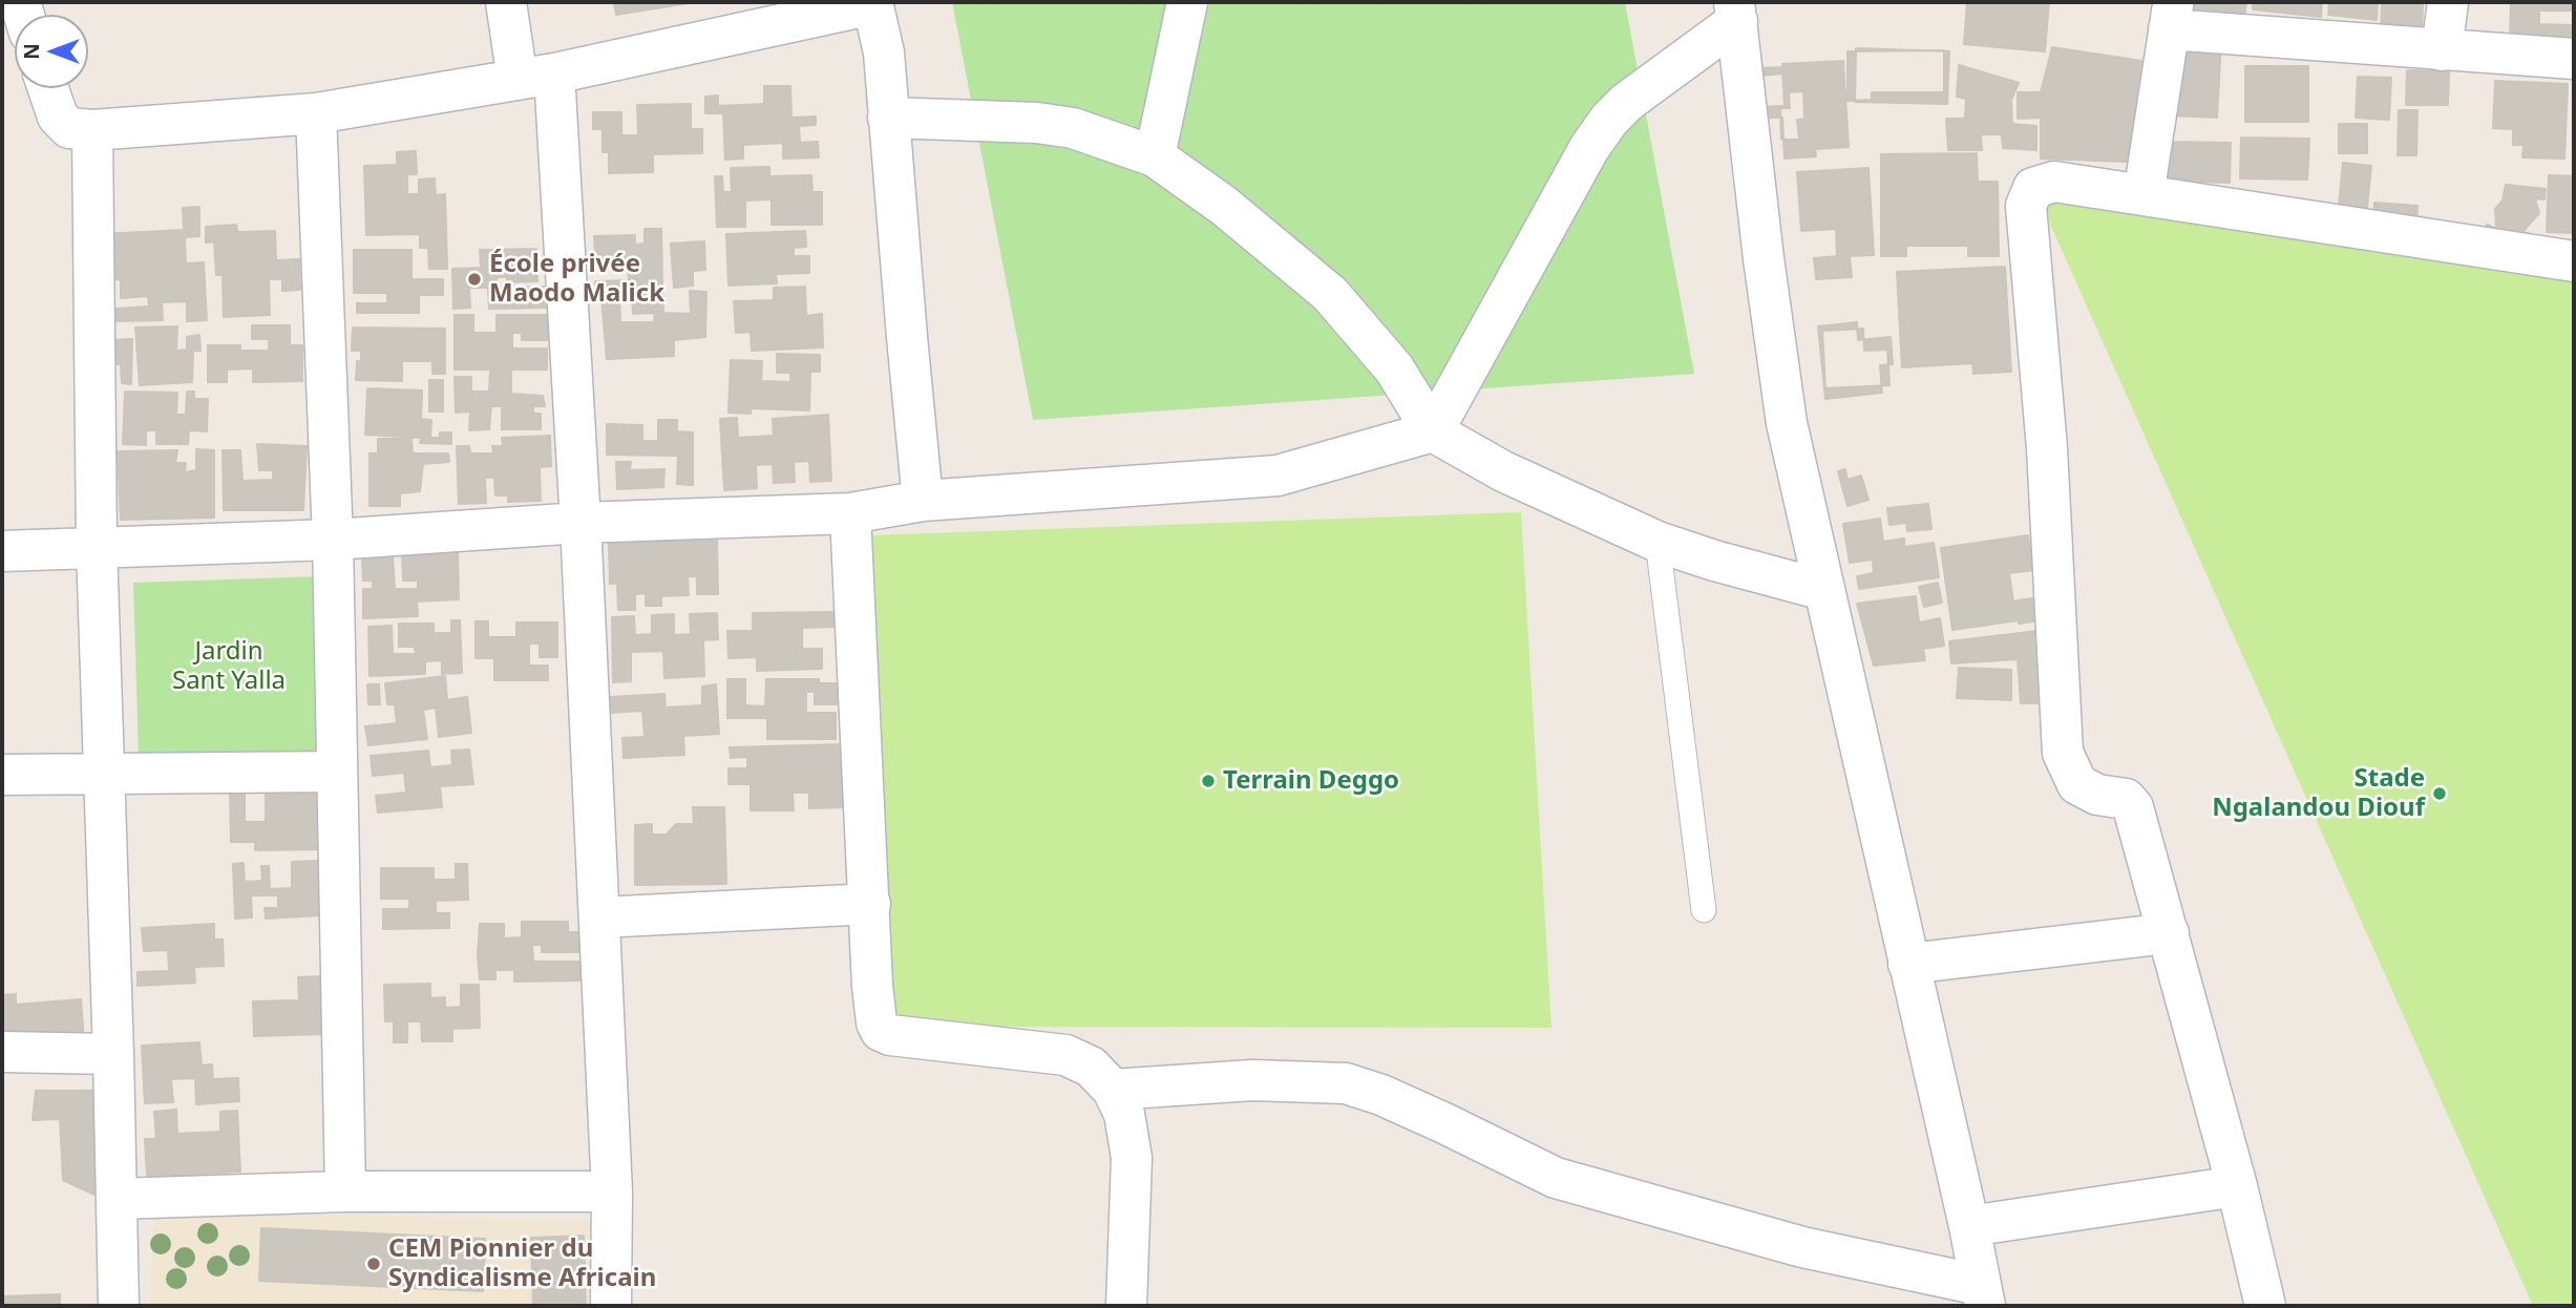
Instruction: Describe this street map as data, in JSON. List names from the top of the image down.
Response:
{
  "parks": ["Jardin Sant Yalla"],
  "places": [
    "École privée Maodo Malick",
    "Terrain Deggo",
    "Stade Ngalandou Diouf",
    "CEM Pionnier du Syndicalisme Africain"
  ],
  "north": "left"
}
